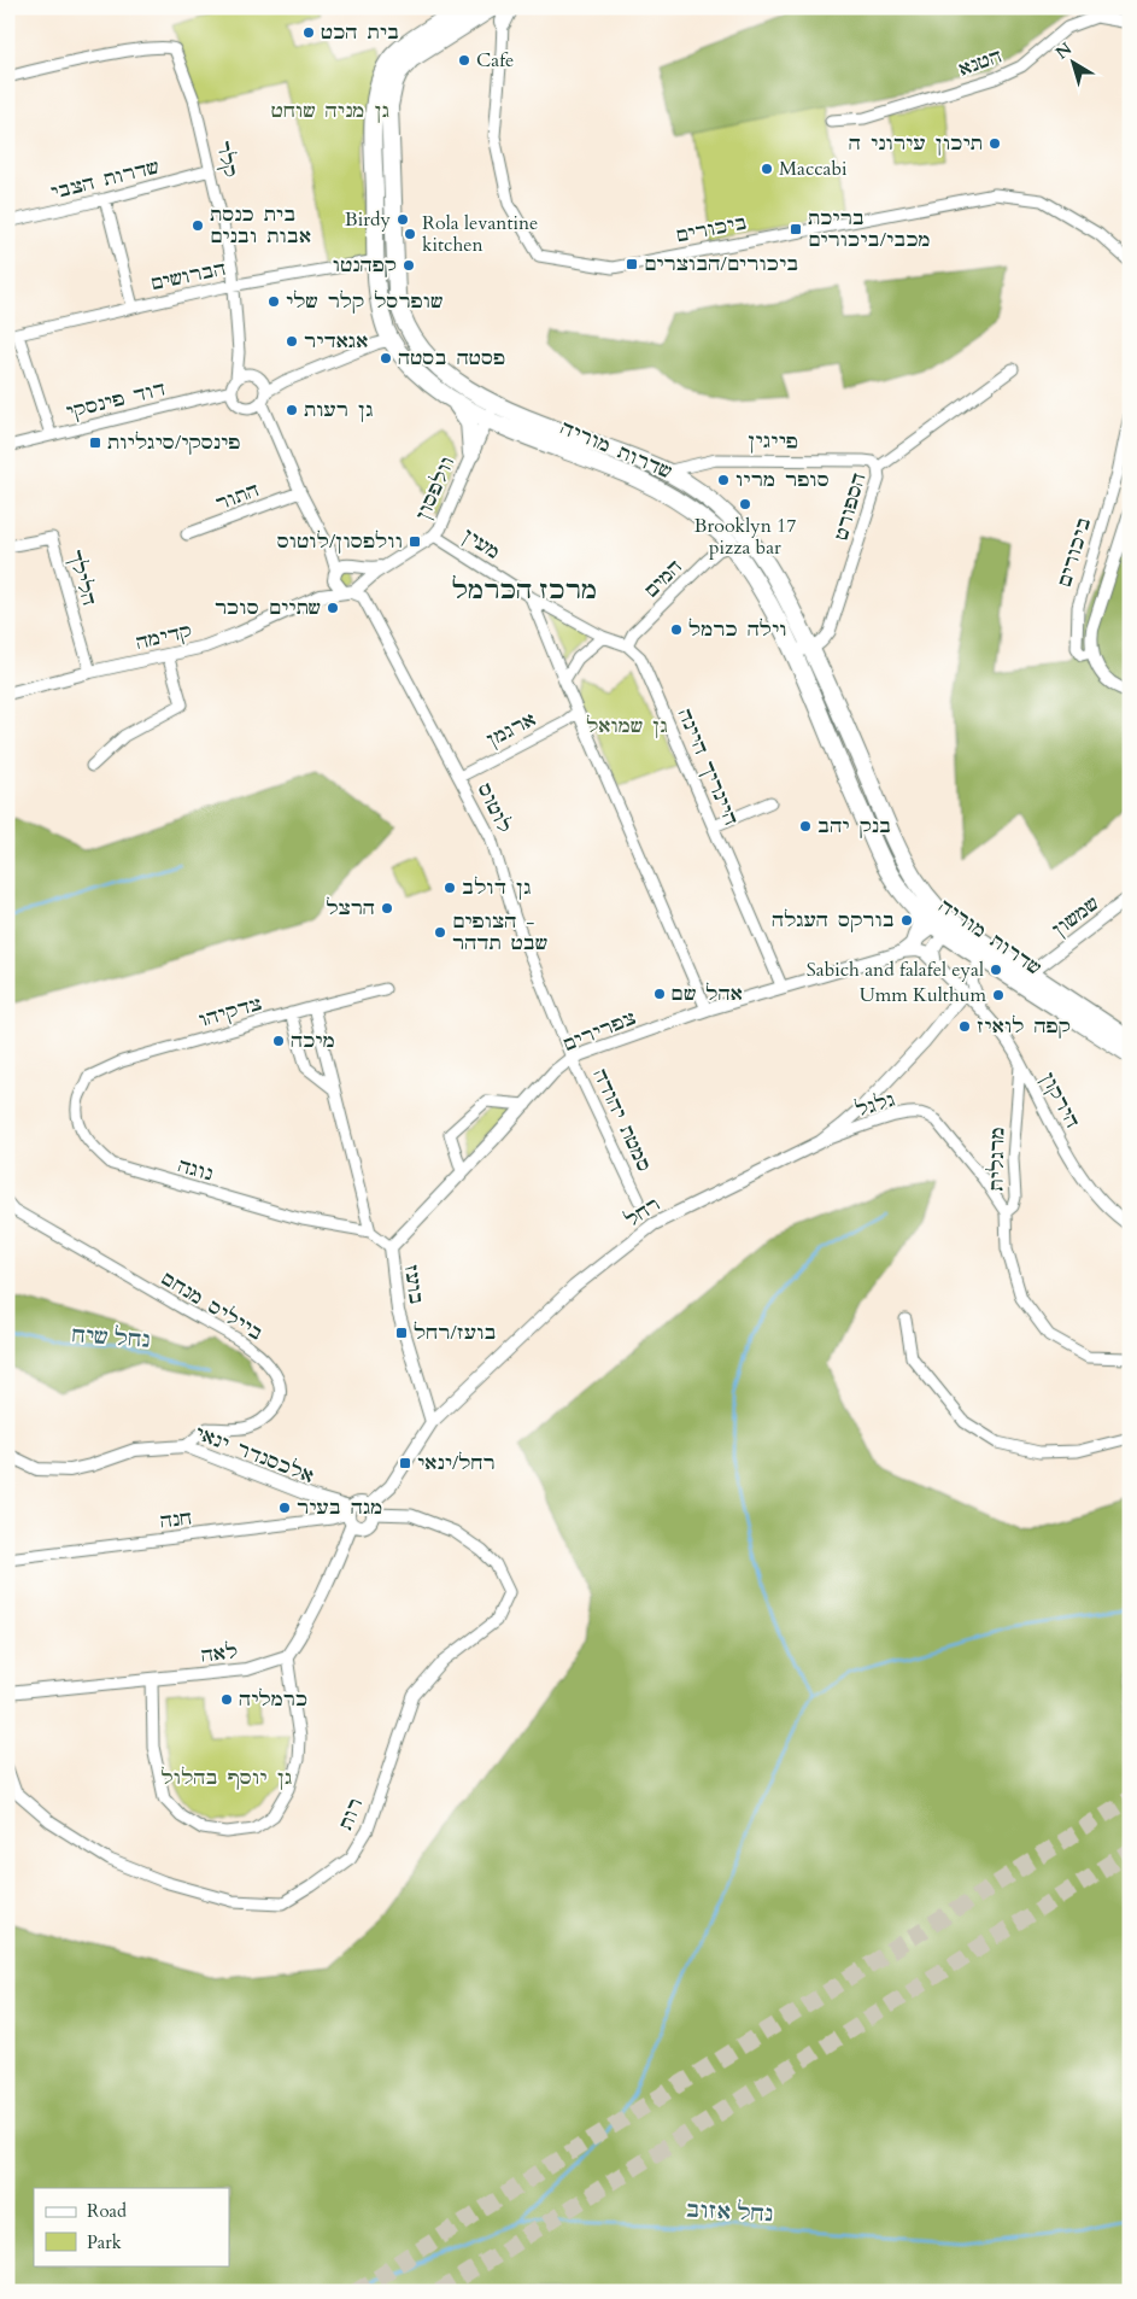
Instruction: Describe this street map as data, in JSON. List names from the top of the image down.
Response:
{
  "streets": {
    "main road": ["שדרות מוריה"],
    "street": [
      "הטנא",
      "קלר",
      "שדרות הצבי",
      "ביכורים",
      "הברושים",
      "דוד פינסקי",
      "פייגין",
      "וולפסון",
      "התור",
      "הספורט",
      "מעין",
      "הלילך",
      "המים",
      "קדימה",
      "ארגמן",
      "היינריך היינה",
      "לוטוס",
      "שמשון",
      "צדקיהו",
      "צפרירים",
      "הירקון",
      "גלגל",
      "סמטת יהודה",
      "מרגלית",
      "נוגה",
      "רחל",
      "בועז",
      "בייליס מנחם",
      "אלכסנדר ינאי",
      "חנה",
      "לאה",
      "רות"
    ]
  },
  "crossings": [
    ["קלר", "שדרות הצבי"],
    ["קלר", "הברושים"],
    ["קלר", "דוד פינסקי"],
    ["ביכורים", "שדרות מוריה"],
    ["הברושים", "שדרות מוריה"],
    ["פייגין", "שדרות מוריה"],
    ["פייגין", "הספורט"],
    ["שדרות מוריה", "וולפסון"],
    ["שדרות מוריה", "התור"],
    ["שדרות מוריה", "הספורט"],
    ["שדרות מוריה", "מעין"],
    ["שדרות מוריה", "המים"],
    ["שדרות מוריה", "קדימה"],
    ["שדרות מוריה", "שמשון"],
    ["שדרות מוריה", "צפרירים"],
    ["וולפסון", "התור"],
    ["וולפסון", "מעין"],
    ["וולפסון", "קדימה"],
    ["וולפסון", "לוטוס"],
    ["התור", "מעין"],
    ["התור", "קדימה"],
    ["מעין", "קדימה"],
    ["הלילך", "קדימה"],
    ["המים", "היינריך היינה"],
    ["קדימה", "לוטוס"],
    ["ארגמן", "לוטוס"],
    ["היינריך היינה", "צפרירים"],
    ["לוטוס", "צפרירים"],
    ["לוטוס", "סמטת יהודה"],
    ["צדקיהו", "נוגה"],
    ["צפרירים", "סמטת יהודה"],
    ["צפרירים", "בועז"],
    ["הירקון", "מרגלית"],
    ["הירקון", "רחל"],
    ["גלגל", "מרגלית"],
    ["גלגל", "רחל"],
    ["נוגה", "בועז"],
    ["רחל", "בועז"],
    ["רחל", "אלכסנדר ינאי"],
    ["רחל", "חנה"],
    ["רחל", "רות"],
    ["בייליס מנחם", "אלכסנדר ינאי"],
    ["אלכסנדר ינאי", "חנה"]
  ],
  "districts": ["מרכז הכרמל"],
  "water": ["נחל שיח", "נחל אזוב"],
  "parks": ["גן מניה שוחט", "גן שמואל", "גן יוסף בהלול"],
  "places": {
    "other": [
      "בית הכט",
      "Cafe",
      "תיכון עירוני ה",
      "Maccabi",
      "Birdy",
      "בית כנסת אבות ובנים",
      "Rola levantine kitchen",
      "קפהנטו",
      "שופרסל קלר שלי",
      "אגאדיר",
      "פסטה בסטה",
      "גן רעות",
      "סופר מריו",
      "Brooklyn 17 pizza bar",
      "שתיים סוכר",
      "וילה כרמל",
      "בנק יהב",
      "גן דולב",
      "הרצל",
      "בורקס העגלה",
      "הצופים - שבט תדהר",
      "Sabich and falafel eyal",
      "אהל שם",
      "Umm Kulthum",
      "קפה לואיז",
      "מיכה",
      "מגה בעיר",
      "כרמליה"
    ],
    "transit": [
      "בריכת מכבי/ביכורים",
      "ביכורים/הבוצרים",
      "פינסקי/סיגליות",
      "וולפסון/לוטוס",
      "בועז/רחל",
      "רחל/ינאי"
    ]
  },
  "legend": ["Road", "Park"],
  "north": "top left"
}
